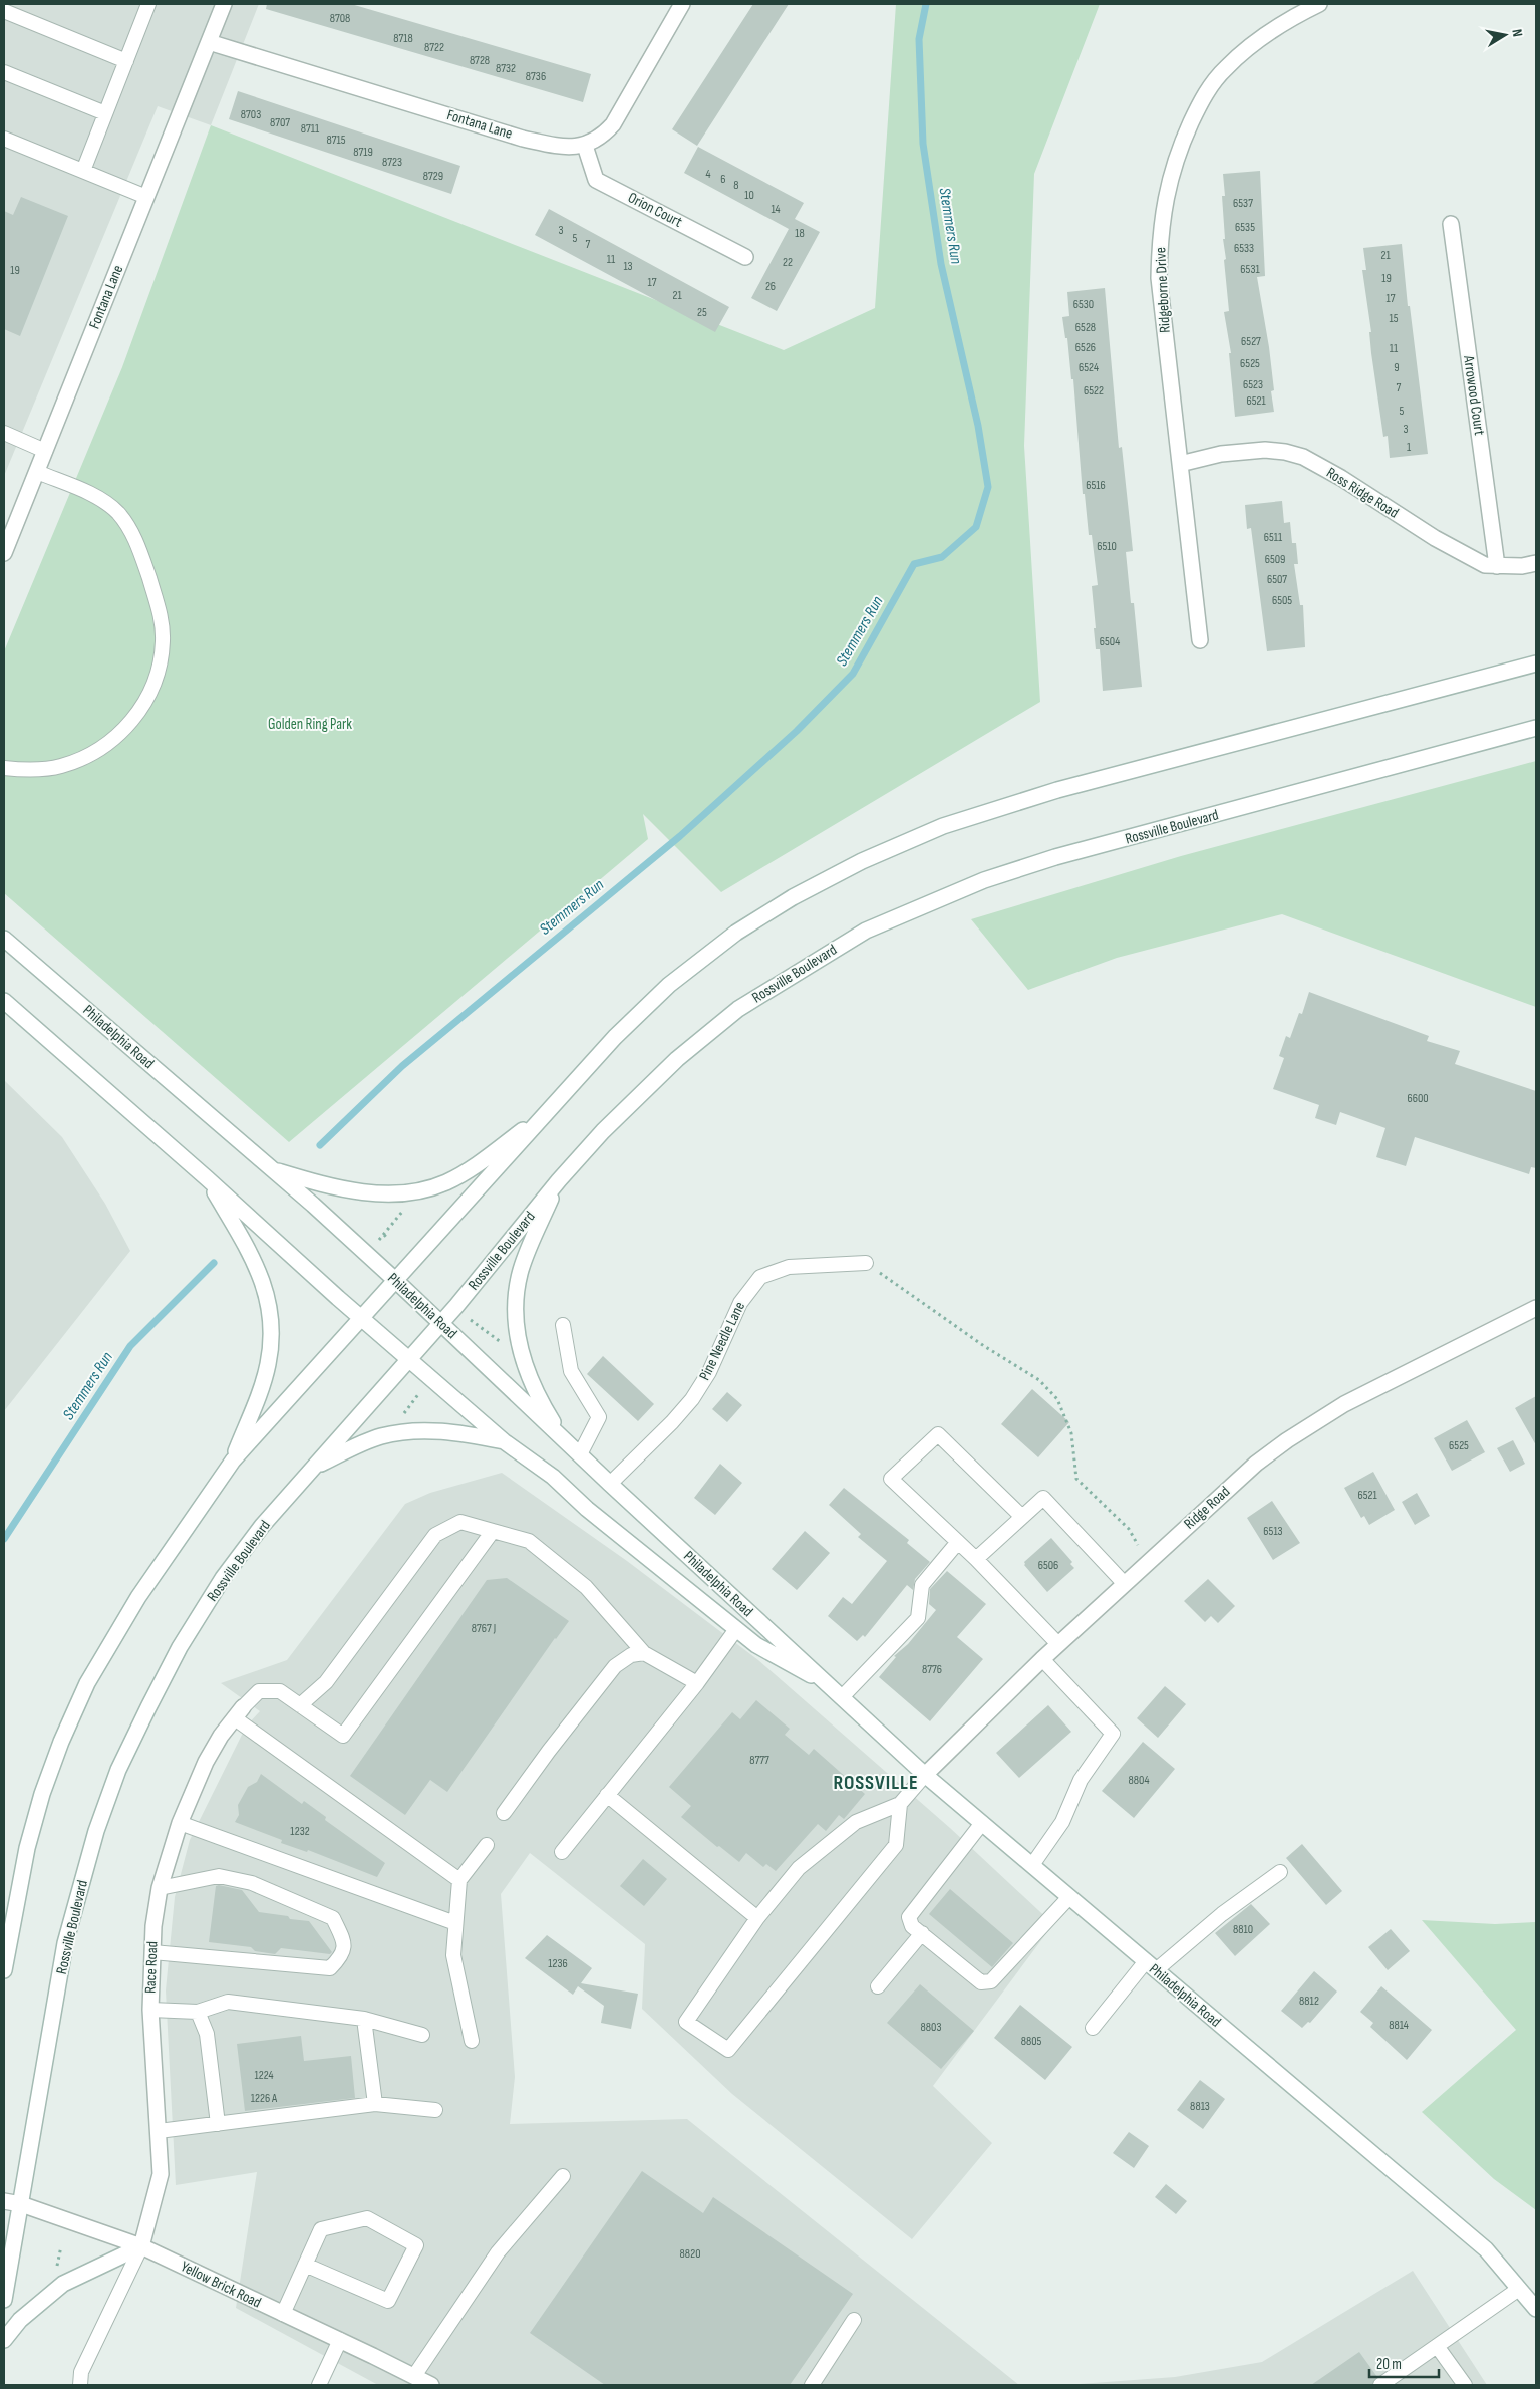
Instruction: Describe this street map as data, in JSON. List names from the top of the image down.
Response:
{
  "streets": {
    "main road": [
      "Fontana Lane",
      "Orion Court",
      "Ridgeborne Drive",
      "Arrowood Court",
      "Ross Ridge Road",
      "Rossville Boulevard",
      "Philadelphia Road",
      "Ridge Road",
      "Race Road",
      "Yellow Brick Road"
    ],
    "lane": ["Pine Needle Lane"]
  },
  "crossings": [
    ["Fontana Lane", "Orion Court"],
    ["Ridgeborne Drive", "Ross Ridge Road"],
    ["Arrowood Court", "Ross Ridge Road"],
    ["Rossville Boulevard", "Philadelphia Road"],
    ["Rossville Boulevard", "Yellow Brick Road"],
    ["Philadelphia Road", "Pine Needle Lane"],
    ["Philadelphia Road", "Ridge Road"],
    ["Race Road", "Yellow Brick Road"]
  ],
  "districts": ["ROSSVILLE"],
  "water": ["Stemmers Run"],
  "parks": ["Golden Ring Park"],
  "house_numbers": [
    "8708",
    "8718",
    "8722",
    "8728",
    "8732",
    "8736",
    "8703",
    "8707",
    "8711",
    "8715",
    "8719",
    "8723",
    "4",
    "8729",
    "6",
    "8",
    "10",
    "6537",
    "14",
    "6535",
    "3",
    "18",
    "5",
    "7",
    "6533",
    "21",
    "11",
    "22",
    "13",
    "6531",
    "19",
    "19",
    "17",
    "26",
    "21",
    "17",
    "6530",
    "25",
    "15",
    "6528",
    "6527",
    "6526",
    "11",
    "6525",
    "6524",
    "9",
    "6523",
    "7",
    "6522",
    "6521",
    "5",
    "3",
    "1",
    "6516",
    "6511",
    "6510",
    "6509",
    "6507",
    "6505",
    "6504",
    "6600",
    "6525",
    "6521",
    "6513",
    "6506",
    "8767 J",
    "8776",
    "8777",
    "8804",
    "1232",
    "8810",
    "1236",
    "8812",
    "8814",
    "8803",
    "8805",
    "1224",
    "1226 A",
    "8813",
    "8820"
  ],
  "scale_bar": "20 m",
  "north": "right"
}
